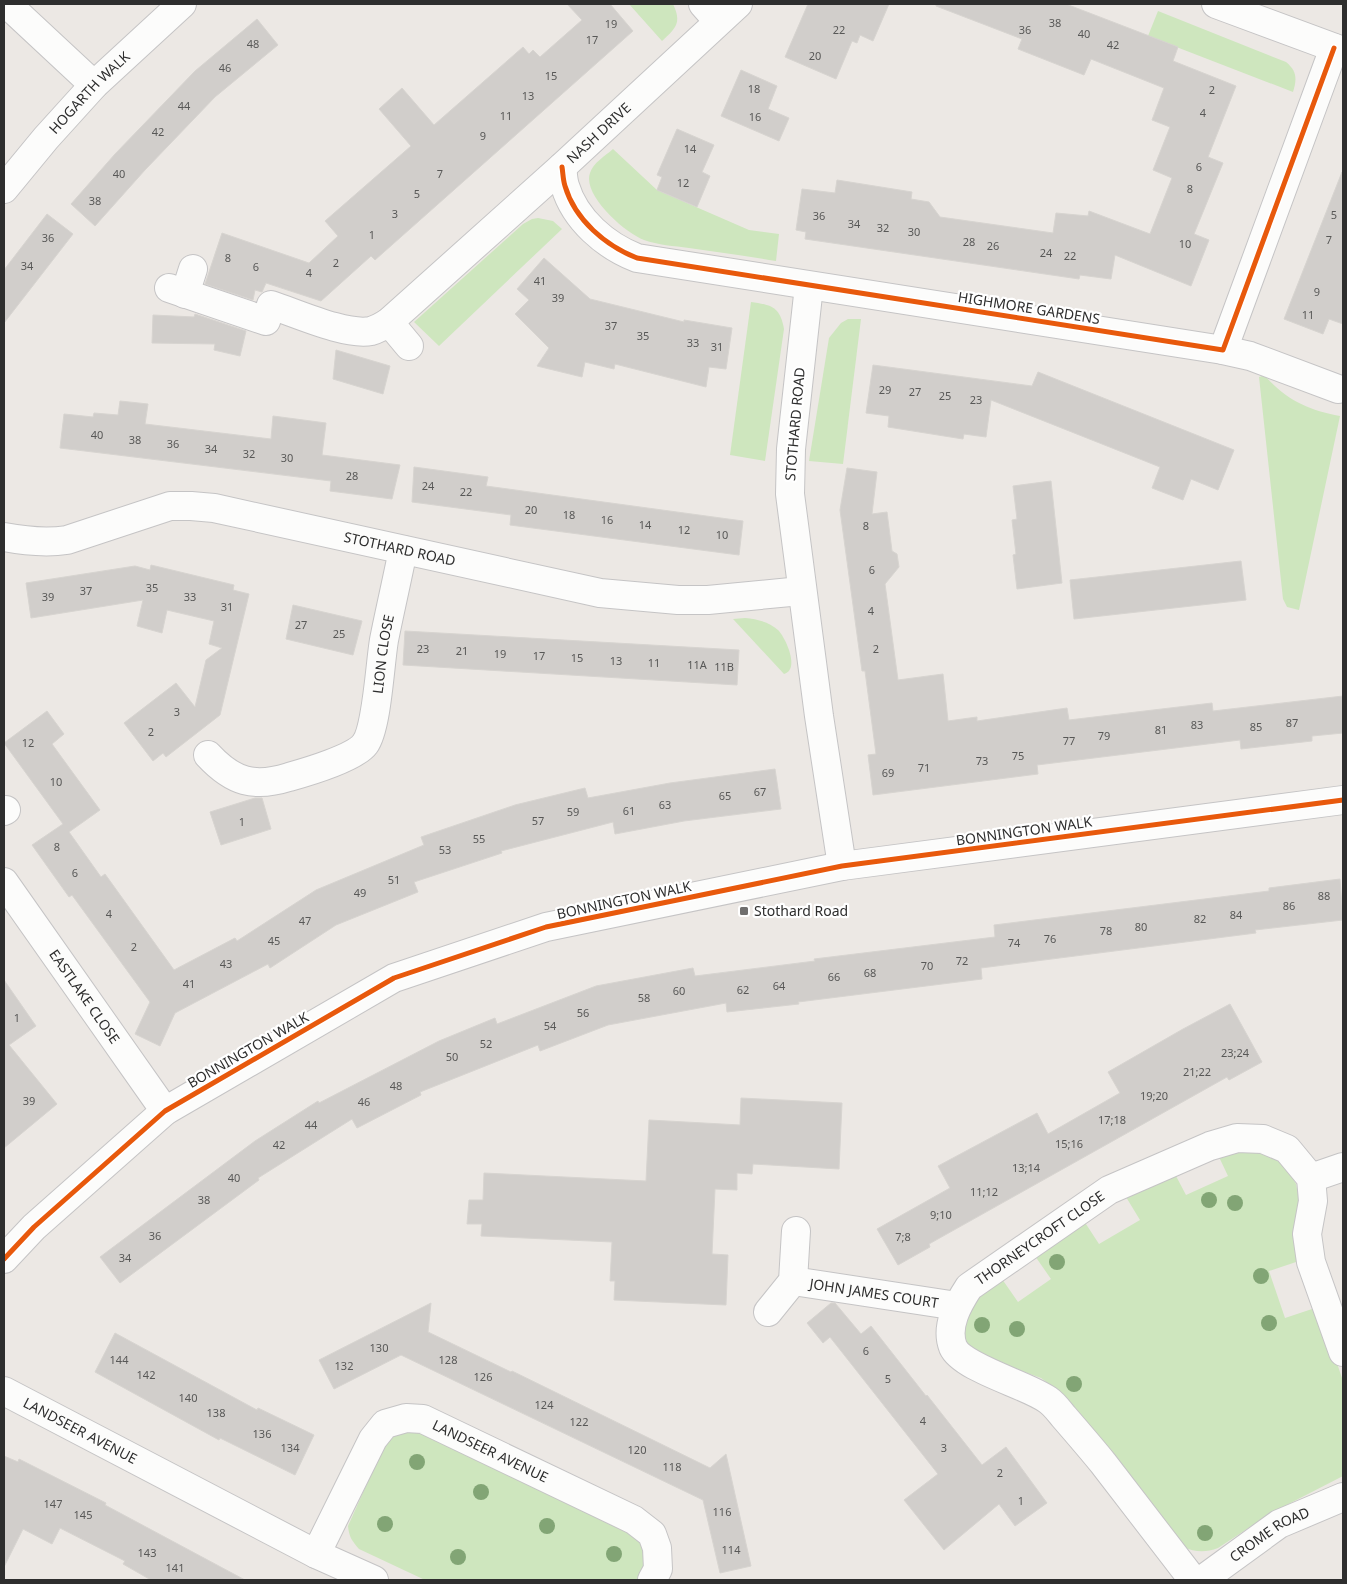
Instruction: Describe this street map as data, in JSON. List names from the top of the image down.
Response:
{
  "streets": {
    "street": [
      "HOGARTH WALK",
      "NASH DRIVE",
      "HIGHMORE GARDENS",
      "STOTHARD ROAD",
      "LION CLOSE",
      "BONNINGTON WALK",
      "EASTLAKE CLOSE",
      "THORNEYCROFT CLOSE",
      "JOHN JAMES COURT",
      "LANDSEER AVENUE",
      "CROME ROAD"
    ]
  },
  "crossings": [
    ["NASH DRIVE", "HIGHMORE GARDENS"],
    ["HIGHMORE GARDENS", "STOTHARD ROAD"],
    ["STOTHARD ROAD", "LION CLOSE"],
    ["STOTHARD ROAD", "BONNINGTON WALK"],
    ["BONNINGTON WALK", "EASTLAKE CLOSE"],
    ["THORNEYCROFT CLOSE", "JOHN JAMES COURT"]
  ],
  "places": {
    "transit": ["Stothard Road"]
  },
  "house_numbers": [
    "38",
    "19",
    "22",
    "36",
    "40",
    "17",
    "48",
    "42",
    "20",
    "46",
    "15",
    "18",
    "2",
    "13",
    "44",
    "4",
    "11",
    "16",
    "42",
    "9",
    "14",
    "6",
    "40",
    "7",
    "12",
    "8",
    "5",
    "38",
    "3",
    "5",
    "36",
    "34",
    "32",
    "30",
    "1",
    "36",
    "7",
    "28",
    "10",
    "26",
    "24",
    "22",
    "8",
    "2",
    "34",
    "6",
    "4",
    "41",
    "9",
    "39",
    "11",
    "37",
    "35",
    "33",
    "31",
    "29",
    "27",
    "25",
    "23",
    "40",
    "38",
    "36",
    "34",
    "32",
    "30",
    "28",
    "24",
    "22",
    "20",
    "18",
    "16",
    "14",
    "8",
    "12",
    "10",
    "6",
    "35",
    "37",
    "39",
    "33",
    "31",
    "4",
    "27",
    "25",
    "23",
    "2",
    "21",
    "19",
    "17",
    "15",
    "13",
    "11",
    "11A",
    "11B",
    "3",
    "87",
    "83",
    "85",
    "81",
    "2",
    "79",
    "77",
    "12",
    "75",
    "73",
    "71",
    "69",
    "10",
    "67",
    "65",
    "63",
    "61",
    "59",
    "57",
    "1",
    "55",
    "8",
    "53",
    "6",
    "51",
    "49",
    "88",
    "86",
    "4",
    "84",
    "82",
    "47",
    "80",
    "78",
    "76",
    "45",
    "74",
    "2",
    "72",
    "43",
    "70",
    "68",
    "66",
    "41",
    "64",
    "62",
    "60",
    "58",
    "56",
    "1",
    "54",
    "52",
    "23;24",
    "50",
    "21;22",
    "48",
    "19;20",
    "39",
    "46",
    "17;18",
    "44",
    "15;16",
    "42",
    "13;14",
    "40",
    "11;12",
    "38",
    "9;10",
    "36",
    "7;8",
    "34",
    "130",
    "6",
    "144",
    "128",
    "132",
    "142",
    "126",
    "5",
    "140",
    "124",
    "138",
    "4",
    "122",
    "136",
    "134",
    "3",
    "120",
    "118",
    "2",
    "1",
    "147",
    "116",
    "145",
    "114",
    "143",
    "141"
  ]
}
